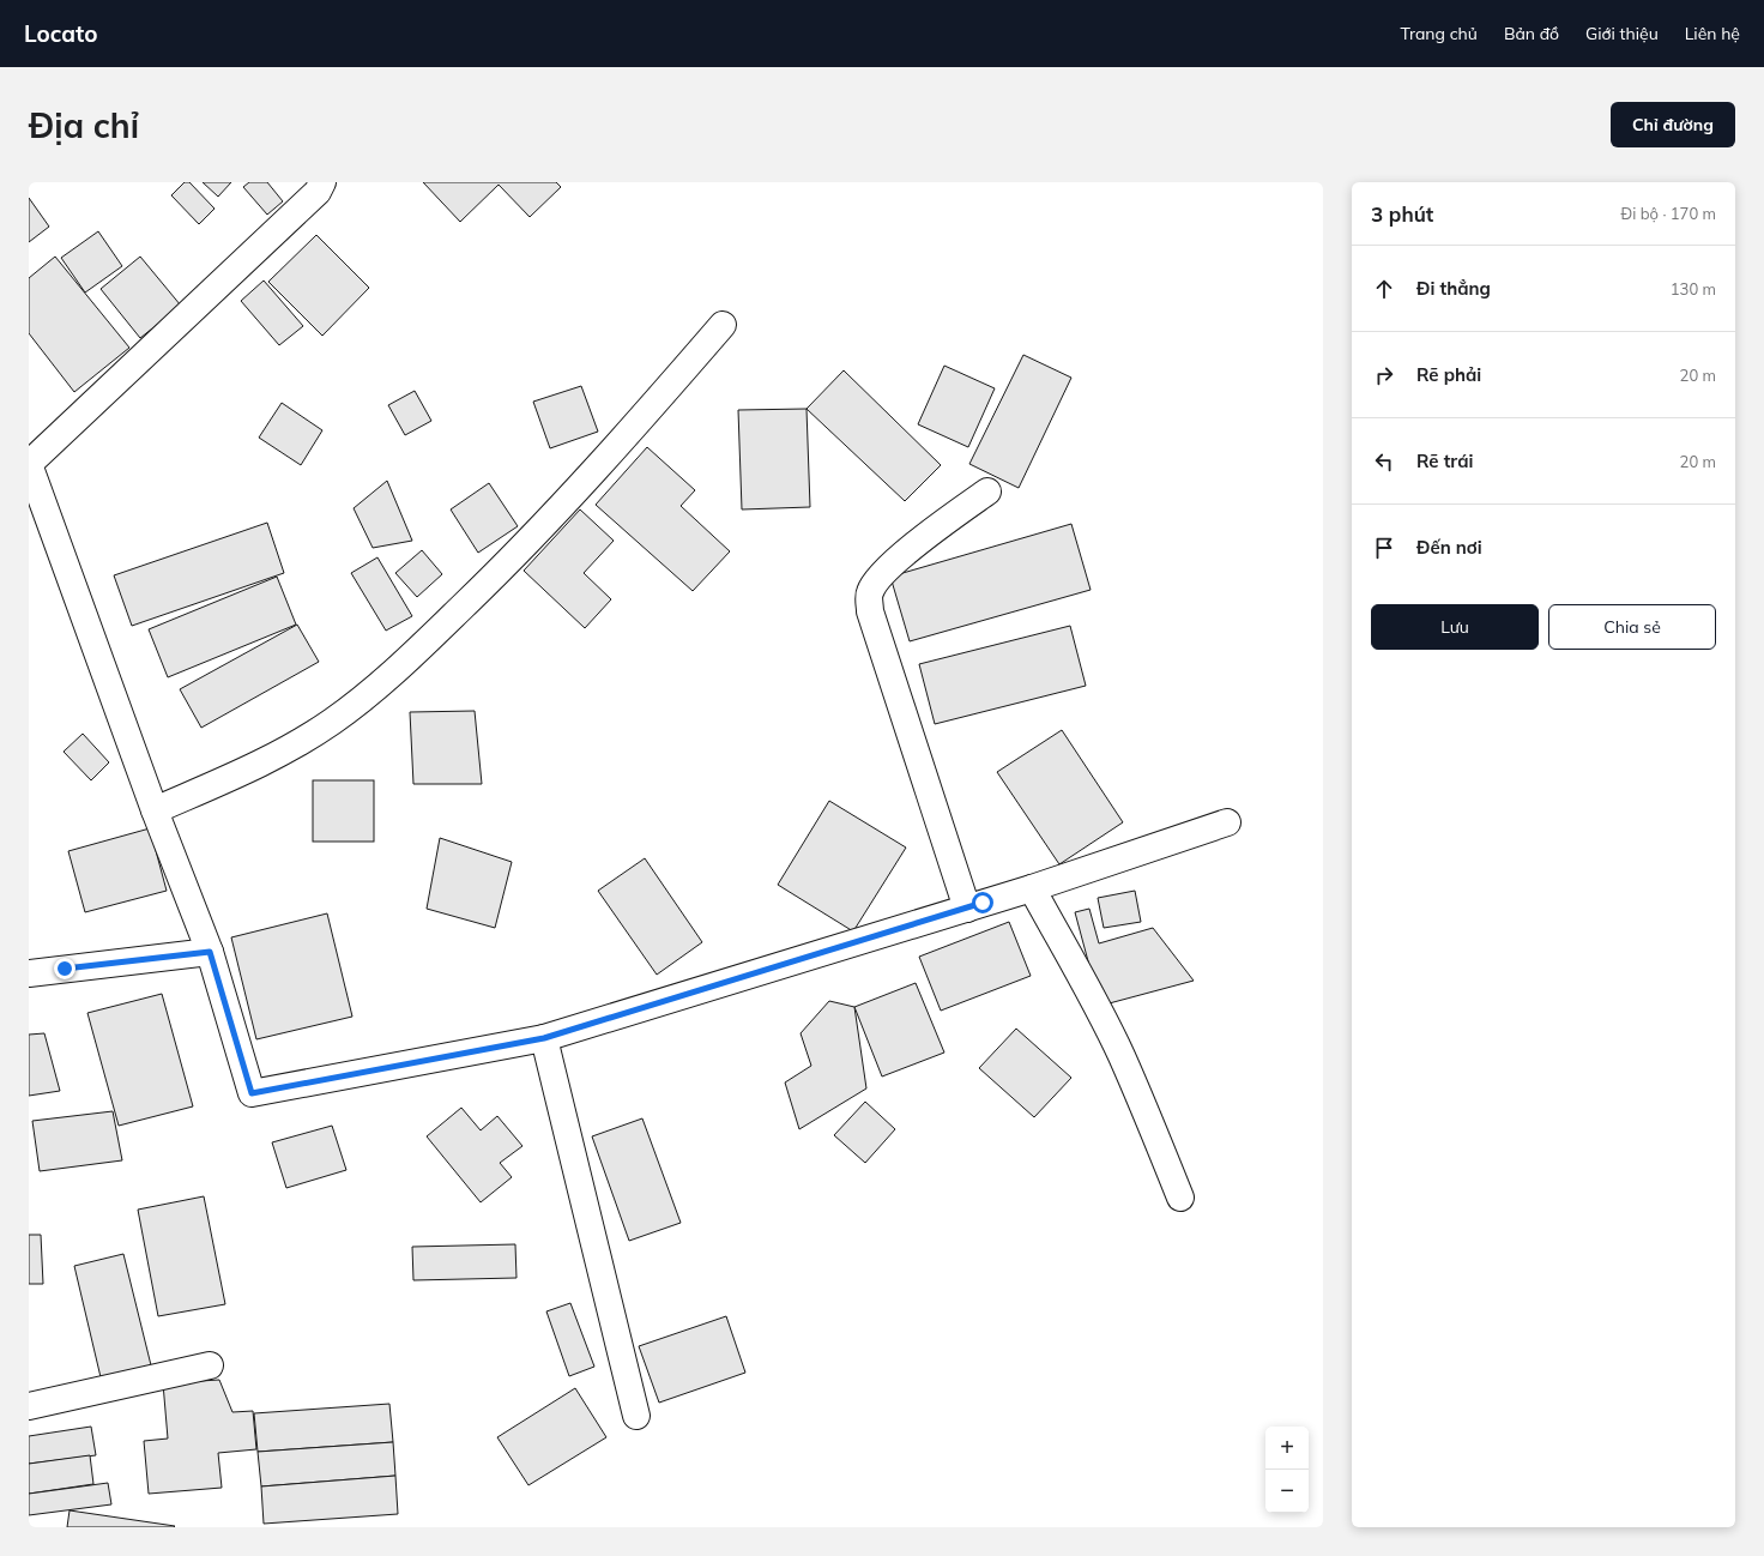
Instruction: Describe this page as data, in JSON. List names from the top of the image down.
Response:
{
  "page": {
    "header": "Locato",
    "nav": [
      "Trang chủ",
      "Bản đồ",
      "Giới thiệu",
      "Liên hệ"
    ],
    "buttons": [
      "Chỉ đường",
      ["Lưu", "Chia sẻ"]
    ],
    "title": "Địa chỉ",
    "heading": ["3 phút", "Đi bộ · 170 m"],
    "list": [
      ["Đi thẳng", "130 m"],
      ["Rẽ phải", "20 m"],
      ["Rẽ trái", "20 m"],
      "Đến nơi"
    ],
    "map_buttons": ["+", "−"]
  }
}
